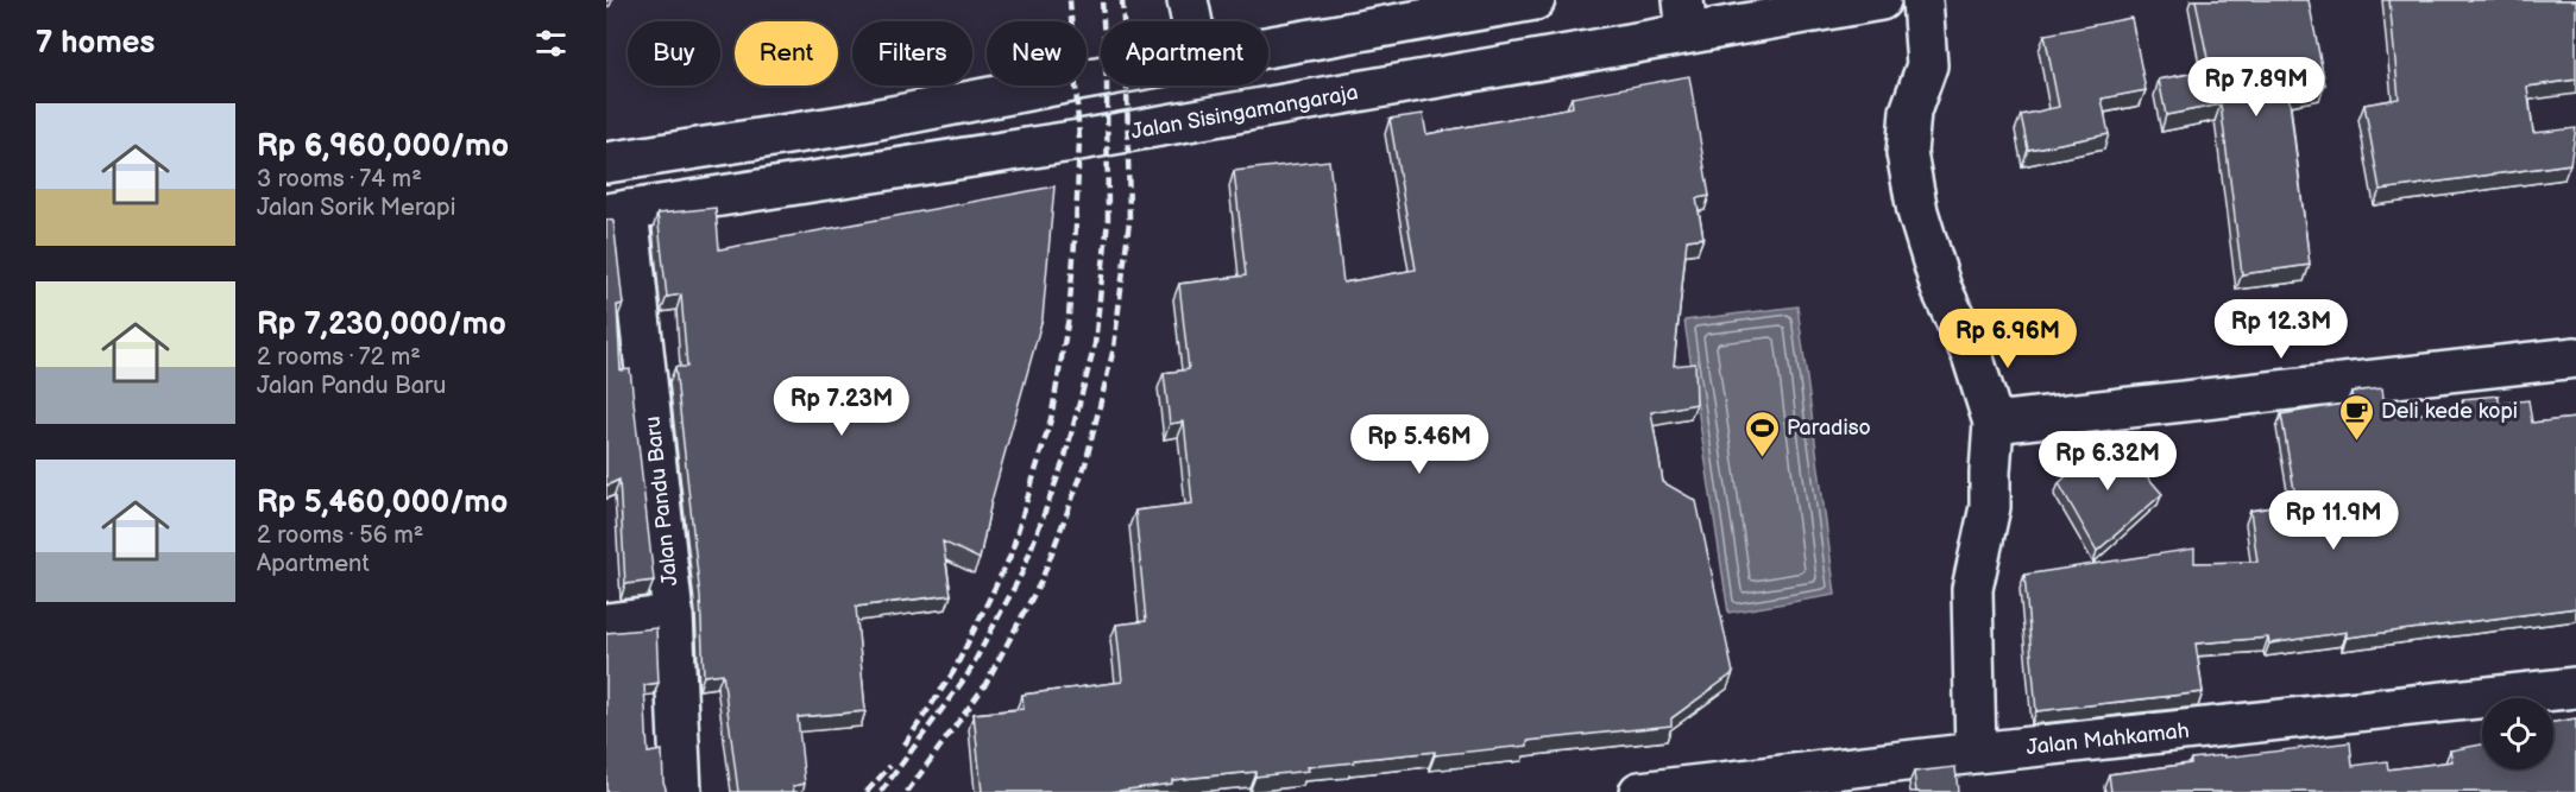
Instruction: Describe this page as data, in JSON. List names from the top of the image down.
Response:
{
  "streets": {
    "street": ["Jalan Sisingamangaraja", "Jalan Pandu Baru", "Jalan Mahkamah"]
  },
  "crossings": [
    ["Jalan Sisingamangaraja", "Jalan Pandu Baru"]
  ],
  "places": {
    "cafe": ["Deli kede kopi"],
    "sports": ["Paradiso"]
  },
  "page": {
    "heading": "7 homes",
    "chip": [
      "Buy",
      "Rent",
      "Filters",
      "New",
      "Apartment"
    ],
    "price": [
      "Rp 7.89M",
      "Rp 12.3M",
      "Rp 6.96M",
      "Rp 7.23M",
      "Rp 5.46M",
      "Rp 6.32M",
      "Rp 11.9M"
    ],
    "list": [
      {
        "name": "Rp 6,960,000/mo",
        "note": "3 rooms · 74 m² · Jalan Sorik Merapi"
      },
      {
        "name": "Rp 7,230,000/mo",
        "note": "2 rooms · 72 m² · Jalan Pandu Baru"
      },
      {
        "name": "Rp 5,460,000/mo",
        "note": "2 rooms · 56 m² · Apartment"
      }
    ]
  }
}
